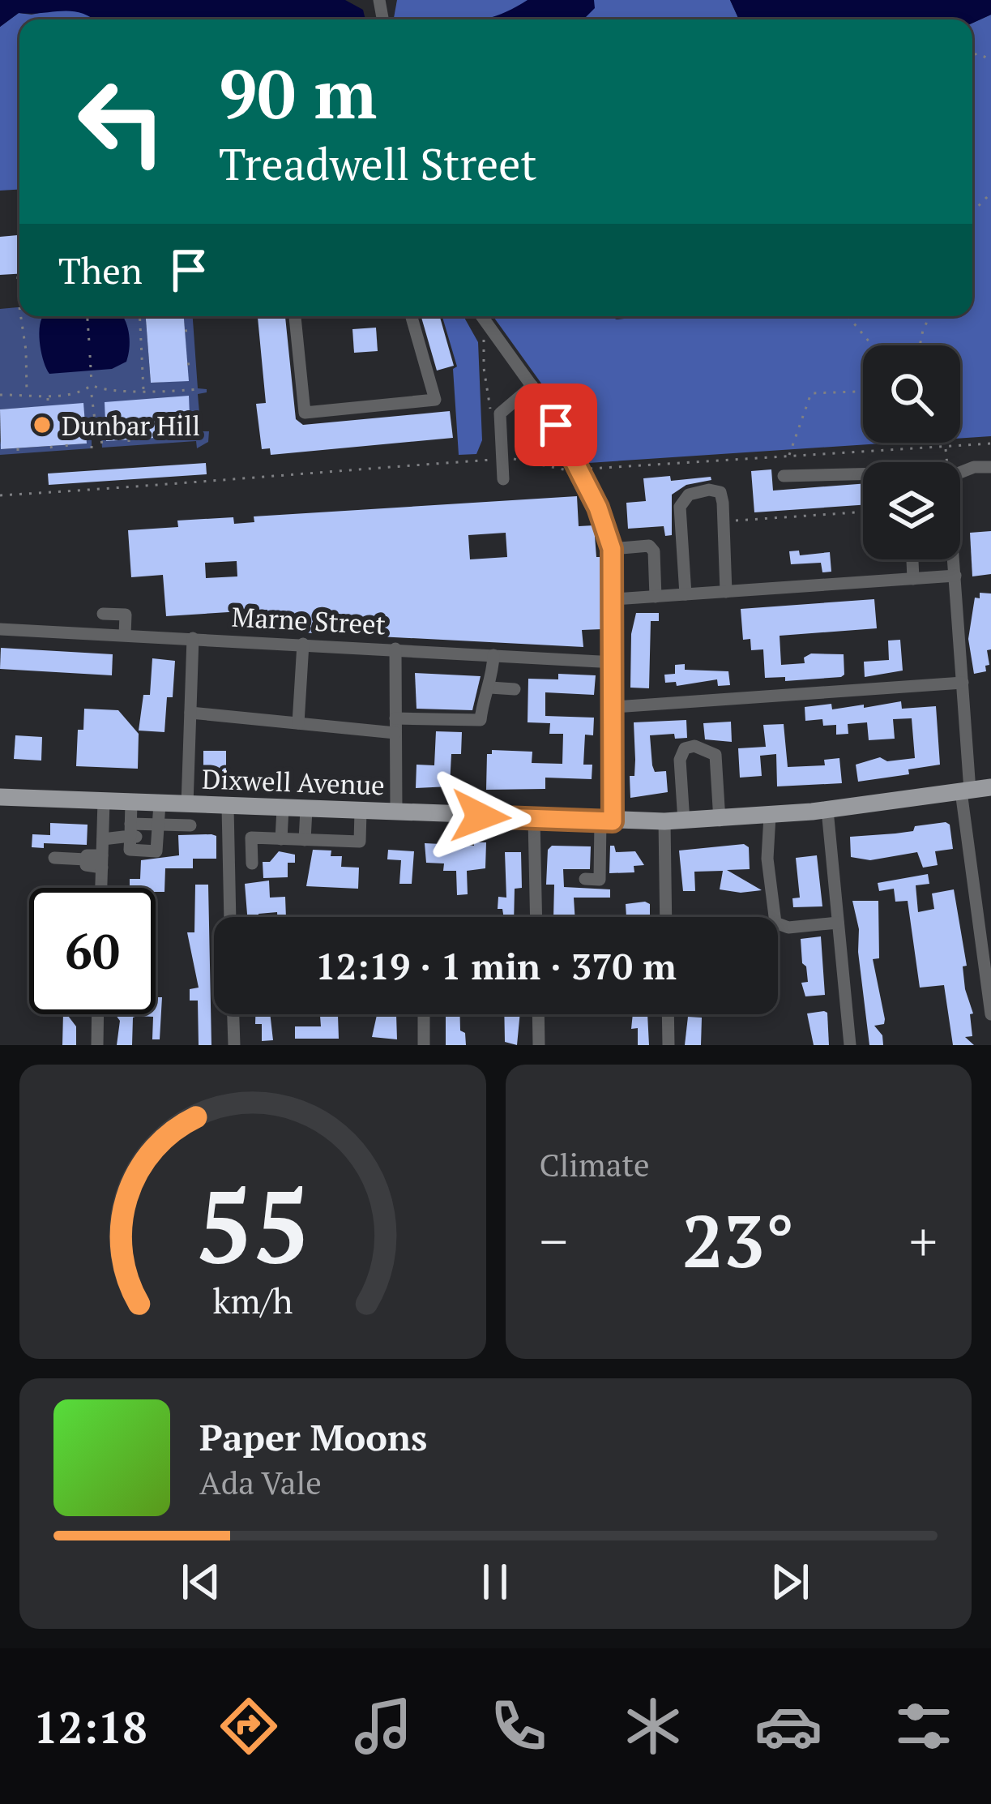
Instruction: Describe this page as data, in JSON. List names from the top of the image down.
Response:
{
  "streets": {
    "main road": ["Dixwell Avenue"],
    "street": ["Marne Street"]
  },
  "places": ["Dunbar Hill"],
  "page": {
    "turn": ["90 m", "Treadwell Street"],
    "then": "Then",
    "limit": "60",
    "trip": "12:19 · 1 min · 370 m",
    "tile": "Climate",
    "heat": ["−", "23°", "+"],
    "song": ["Paper Moons", "Ada Vale"],
    "tabs": "12:18",
    "gauge": ["55", "km/h"]
  }
}
